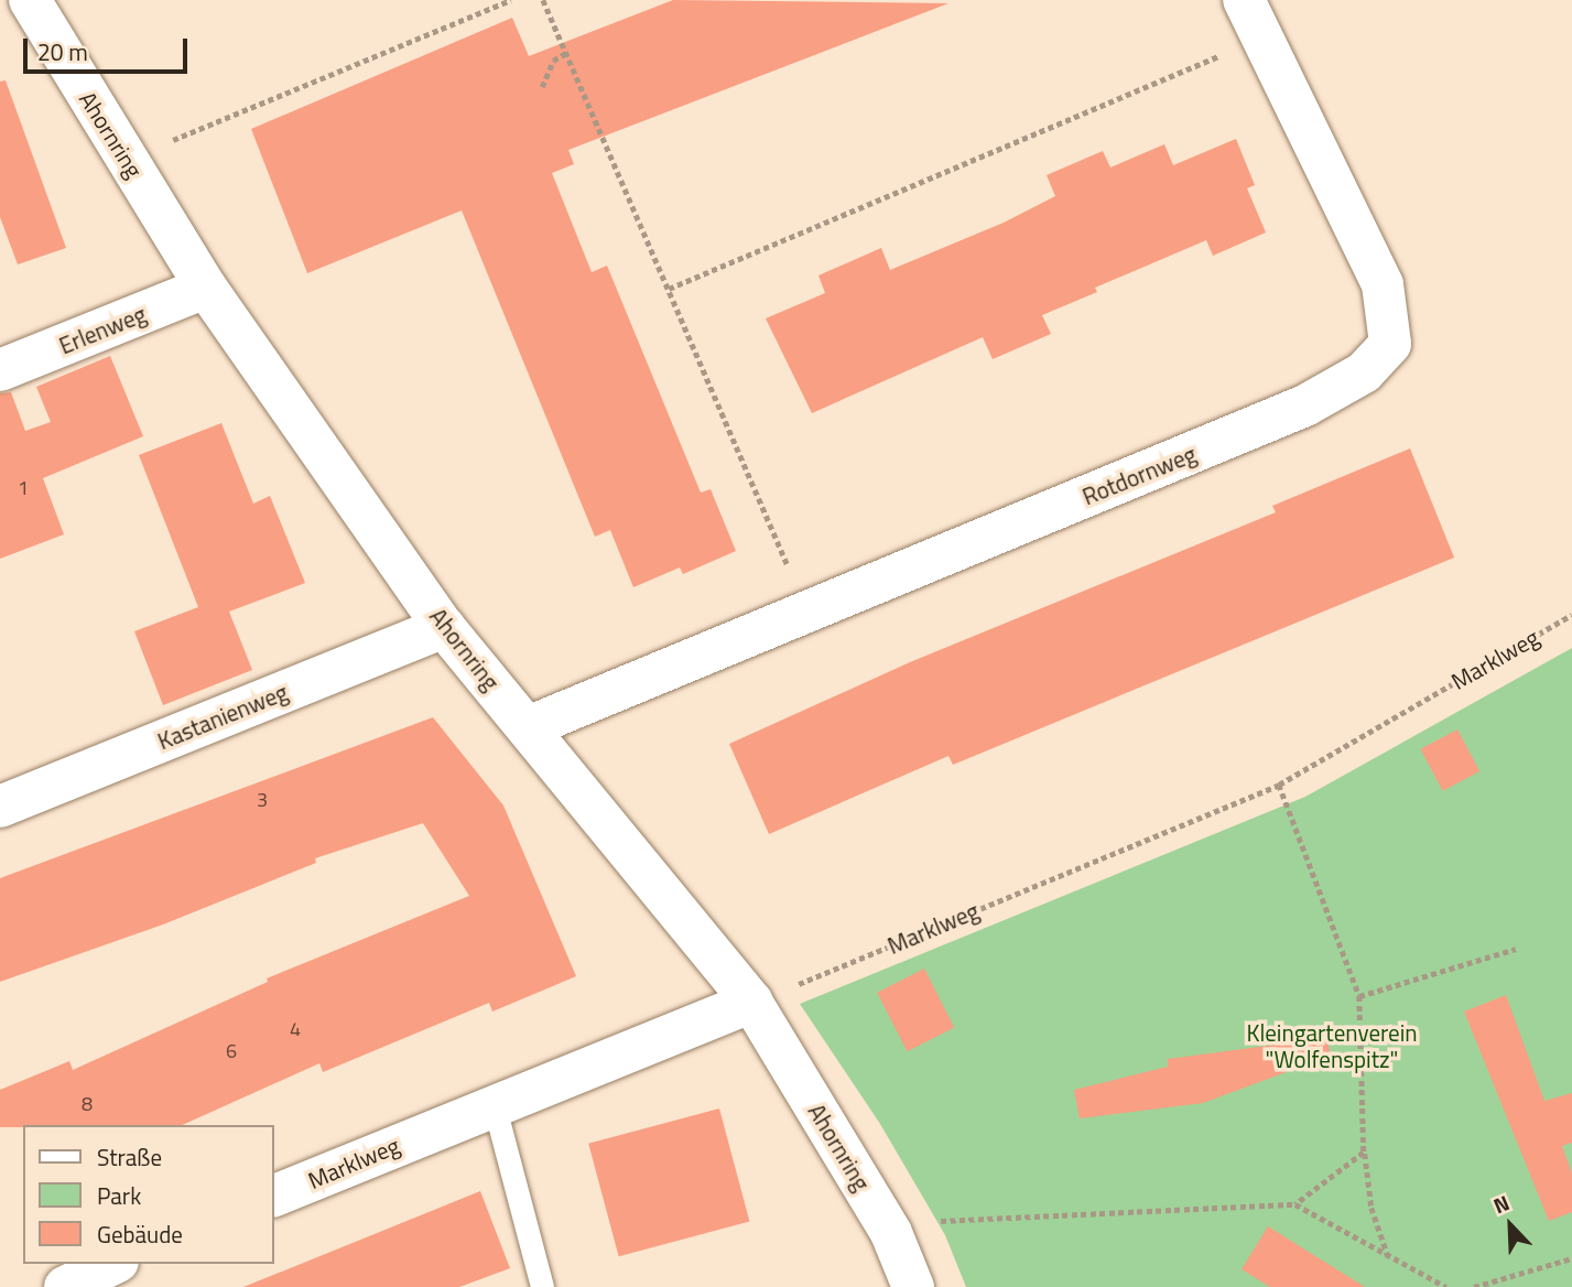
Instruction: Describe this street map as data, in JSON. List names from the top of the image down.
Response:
{
  "streets": {
    "street": [
      "Ahornring",
      "Erlenweg",
      "Rotdornweg",
      "Marklweg",
      "Kastanienweg"
    ]
  },
  "crossings": [
    ["Ahornring", "Erlenweg"],
    ["Ahornring", "Rotdornweg"],
    ["Ahornring", "Marklweg"],
    ["Ahornring", "Kastanienweg"]
  ],
  "parks": ["Kleingartenverein \"Wolfenspitz\""],
  "house_numbers": [
    "1",
    "3",
    "4",
    "6",
    "8"
  ],
  "legend": ["Straße", "Park", "Gebäude"],
  "scale_bar": "20 m",
  "north": "top left"
}
